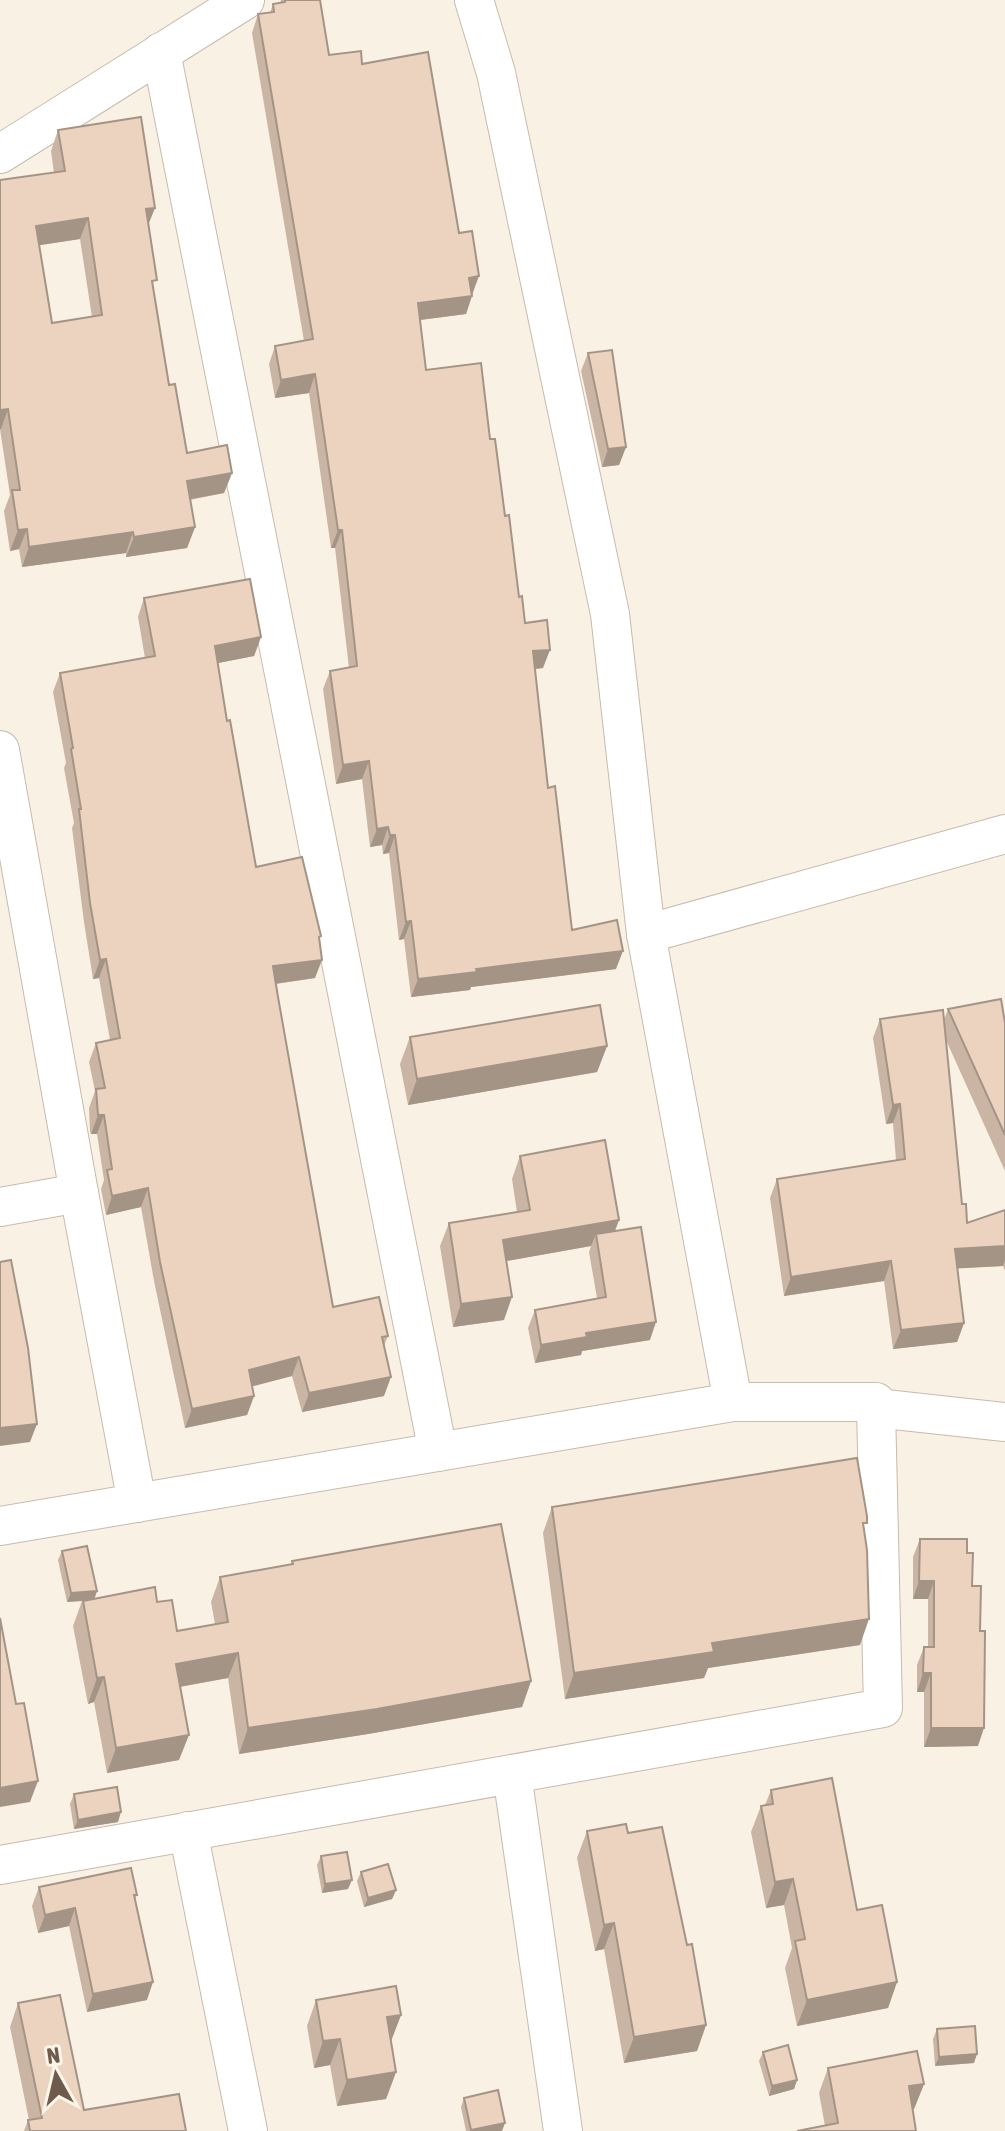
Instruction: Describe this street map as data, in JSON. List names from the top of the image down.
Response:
{
  "north": "top"
}
